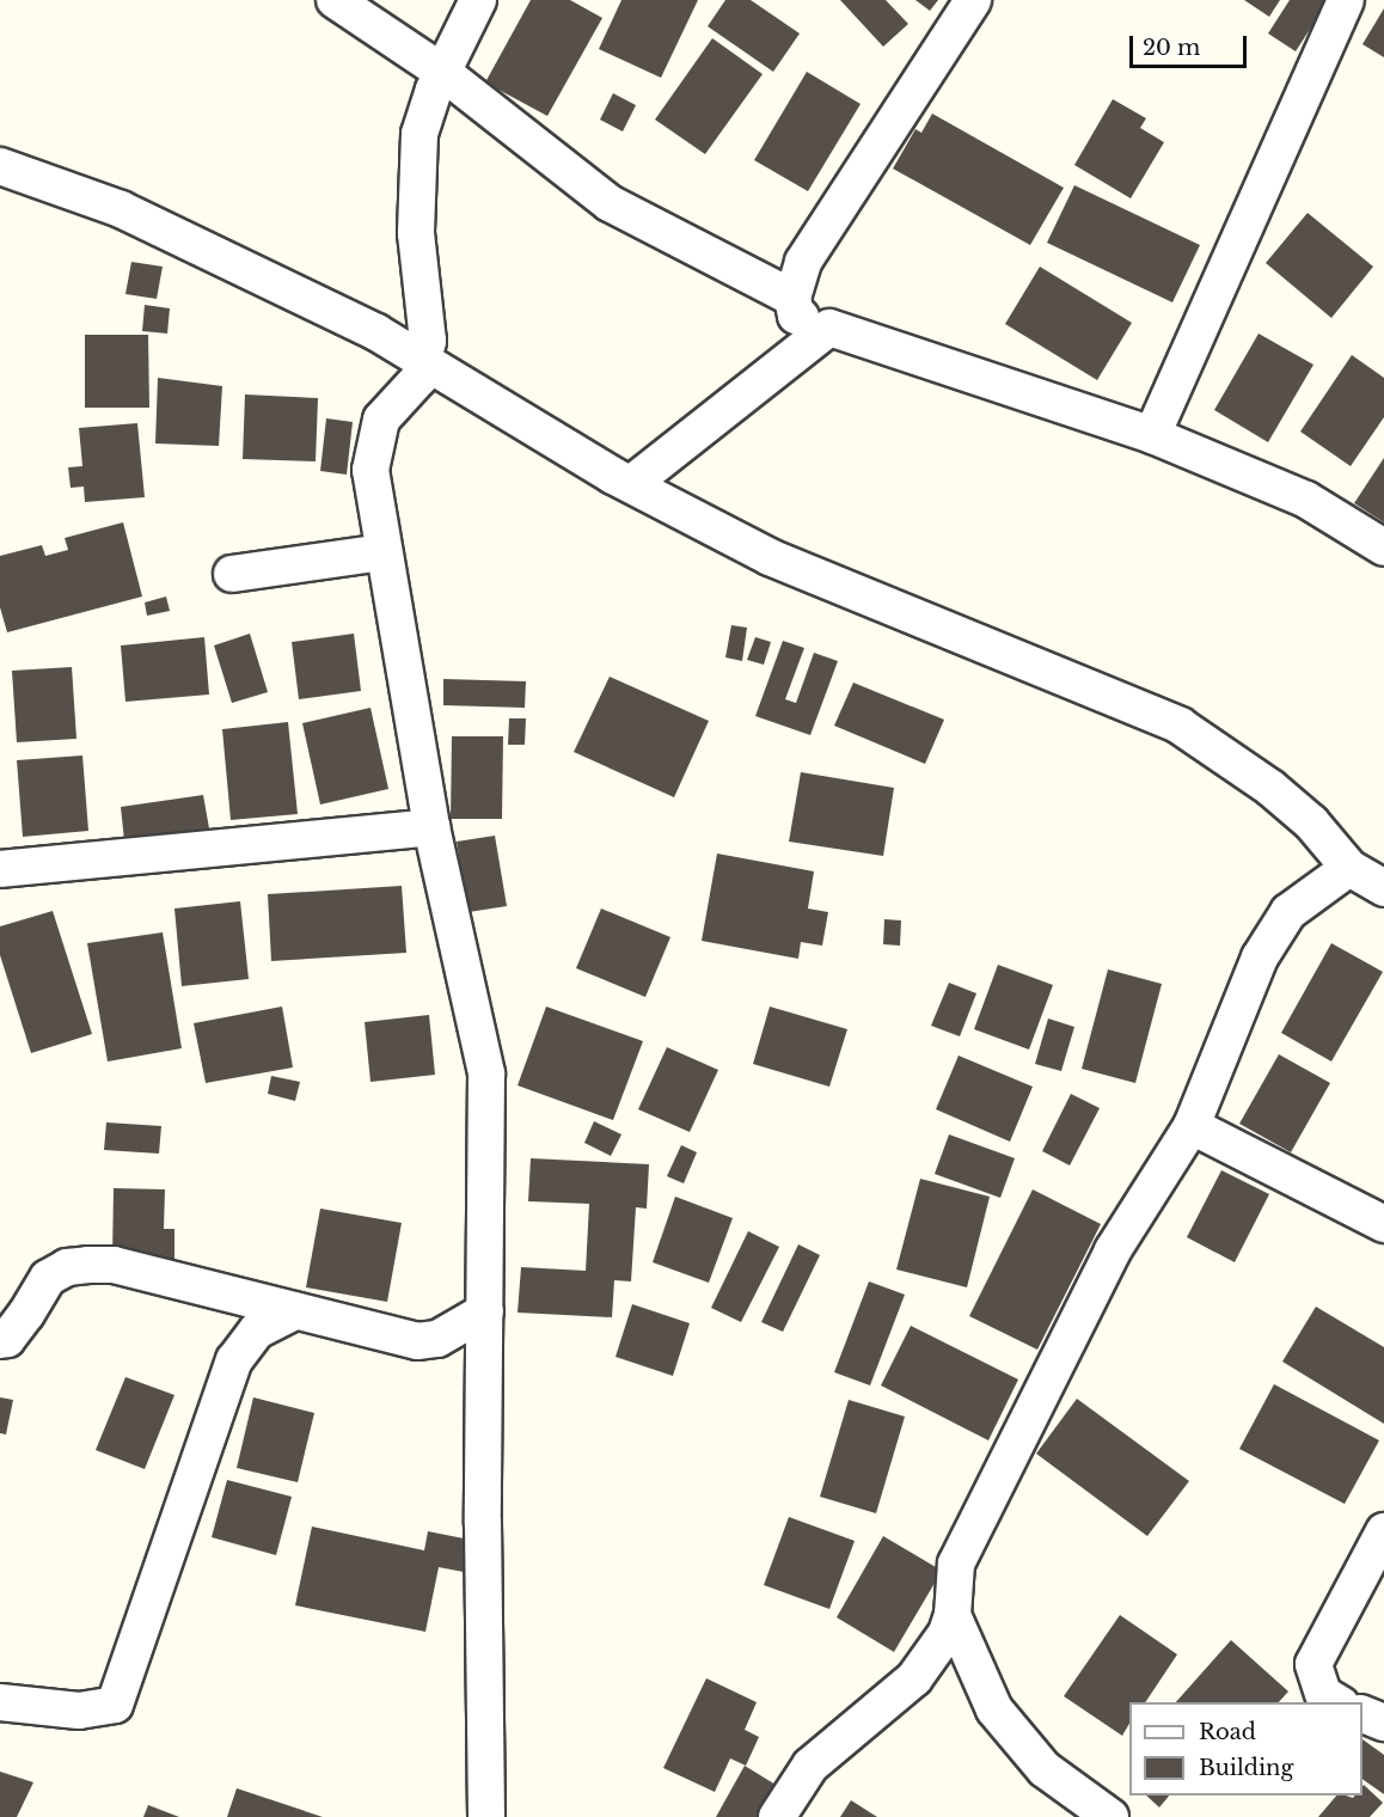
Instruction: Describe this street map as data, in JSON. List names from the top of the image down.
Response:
{
  "legend": ["Road", "Building"],
  "scale_bar": "20 m"
}
